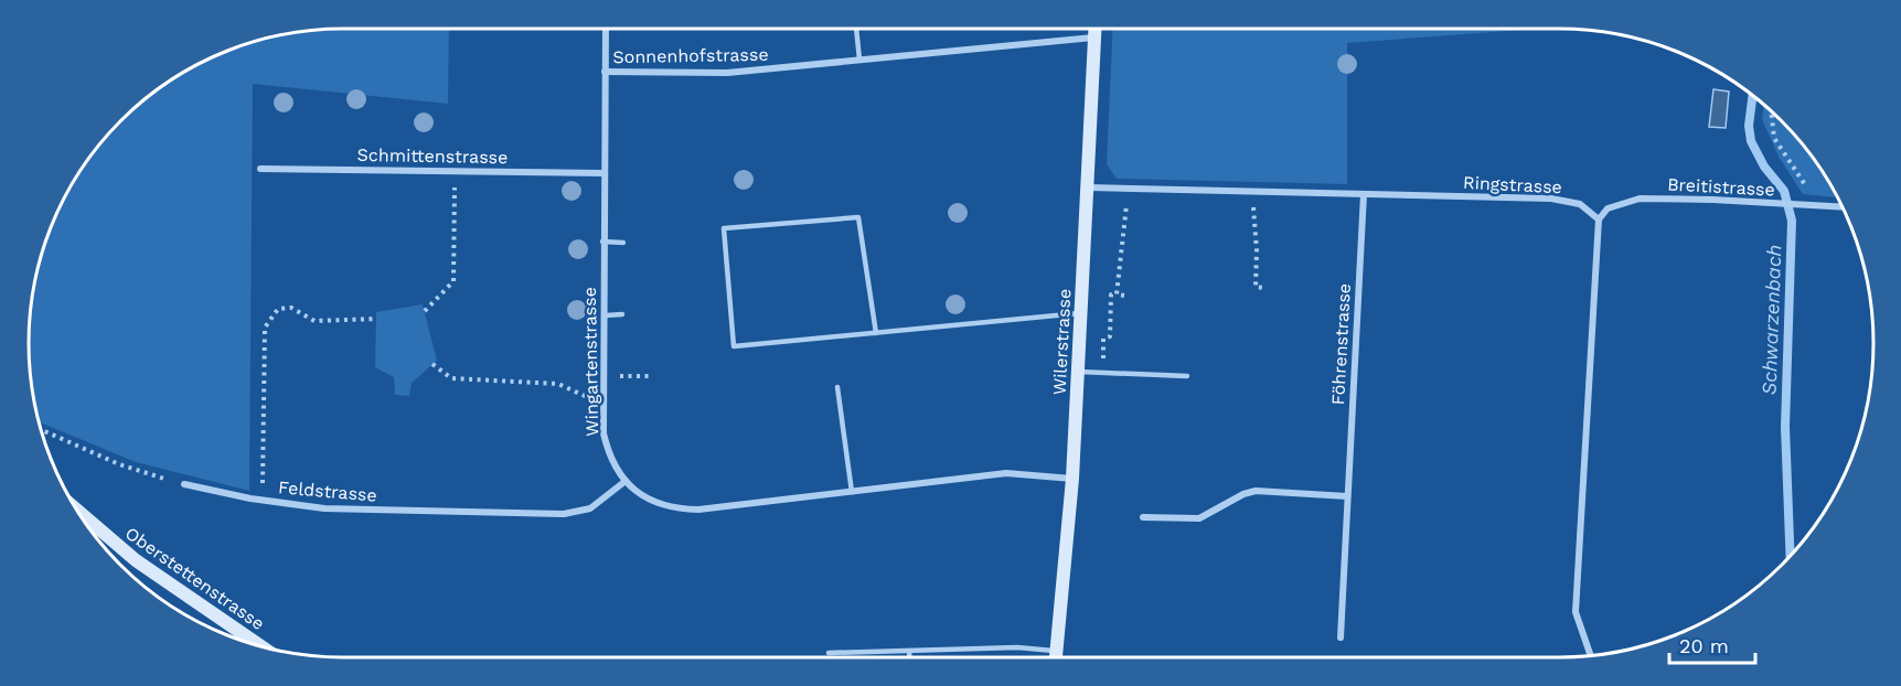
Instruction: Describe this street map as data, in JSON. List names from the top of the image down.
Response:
{
  "streets": {
    "main road": ["Wilerstrasse", "Oberstettenstrasse"],
    "street": [
      "Sonnenhofstrasse",
      "Schmittenstrasse",
      "Ringstrasse",
      "Breitistrasse",
      "Föhrenstrasse",
      "Wingartenstrasse",
      "Feldstrasse"
    ]
  },
  "crossings": [
    ["Sonnenhofstrasse", "Wilerstrasse"],
    ["Sonnenhofstrasse", "Wingartenstrasse"],
    ["Schmittenstrasse", "Wingartenstrasse"],
    ["Ringstrasse", "Breitistrasse"],
    ["Ringstrasse", "Wilerstrasse"],
    ["Ringstrasse", "Föhrenstrasse"],
    ["Wilerstrasse", "Wingartenstrasse"],
    ["Wingartenstrasse", "Feldstrasse"]
  ],
  "water": ["Schwarzenbach"],
  "scale_bar": "20 m"
}
